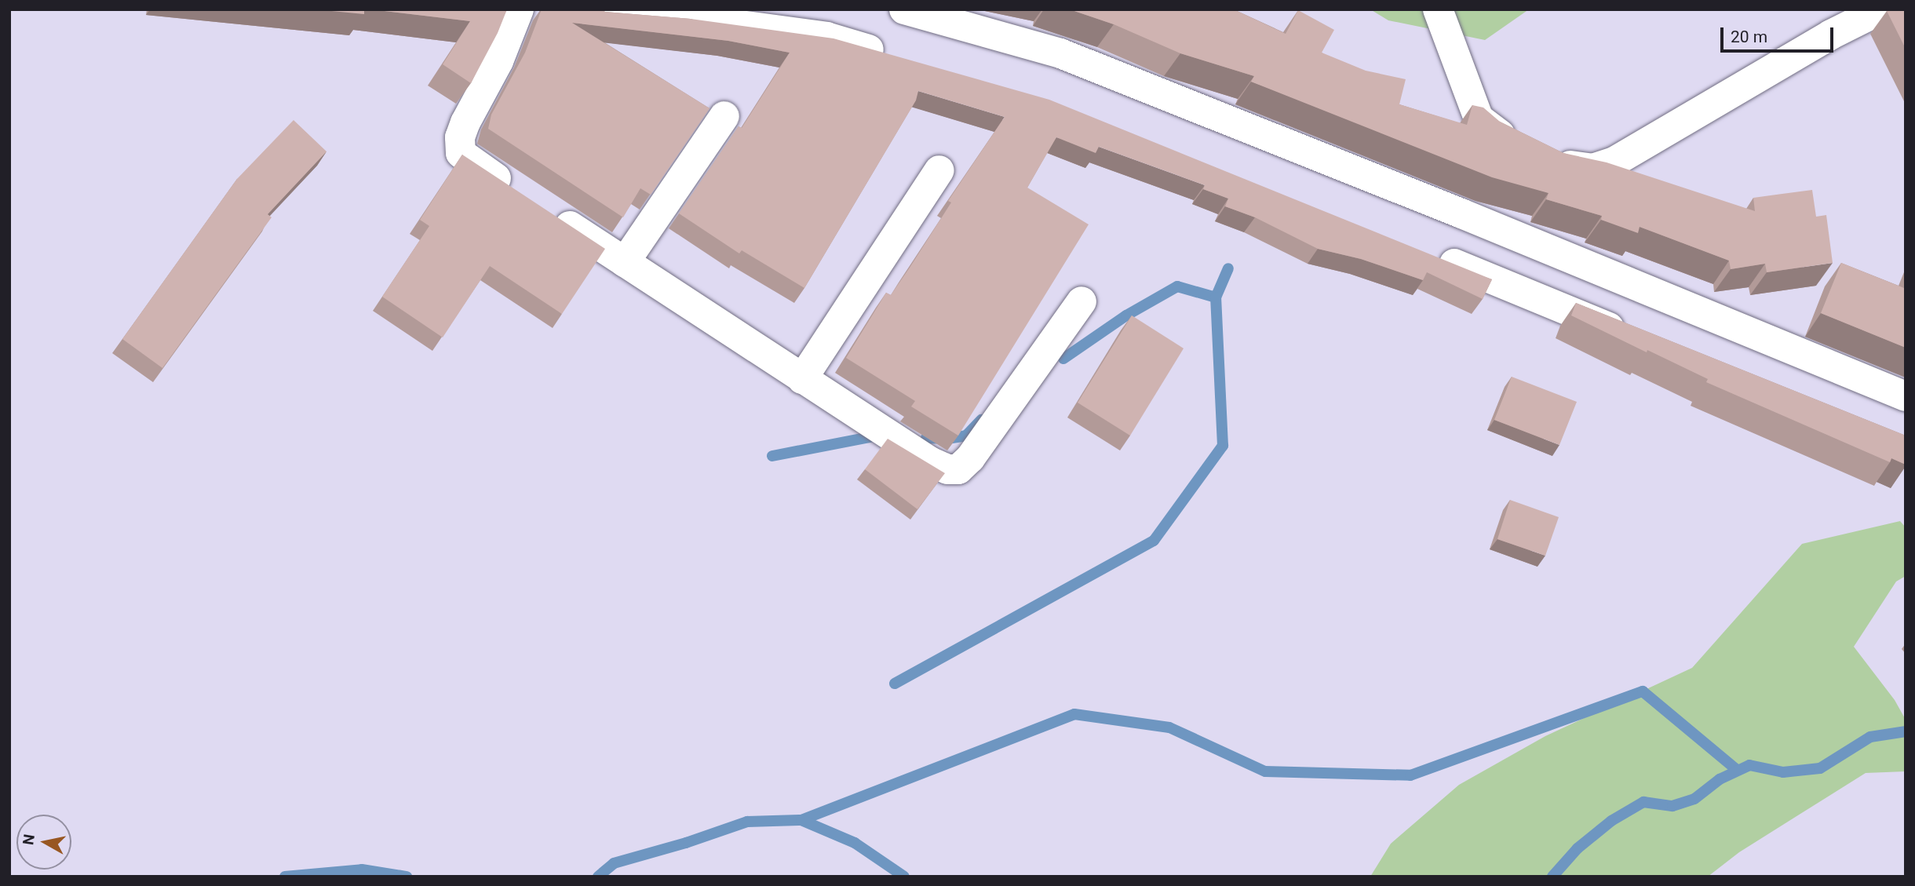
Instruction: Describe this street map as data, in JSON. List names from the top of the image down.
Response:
{
  "scale_bar": "20 m",
  "north": "left"
}
